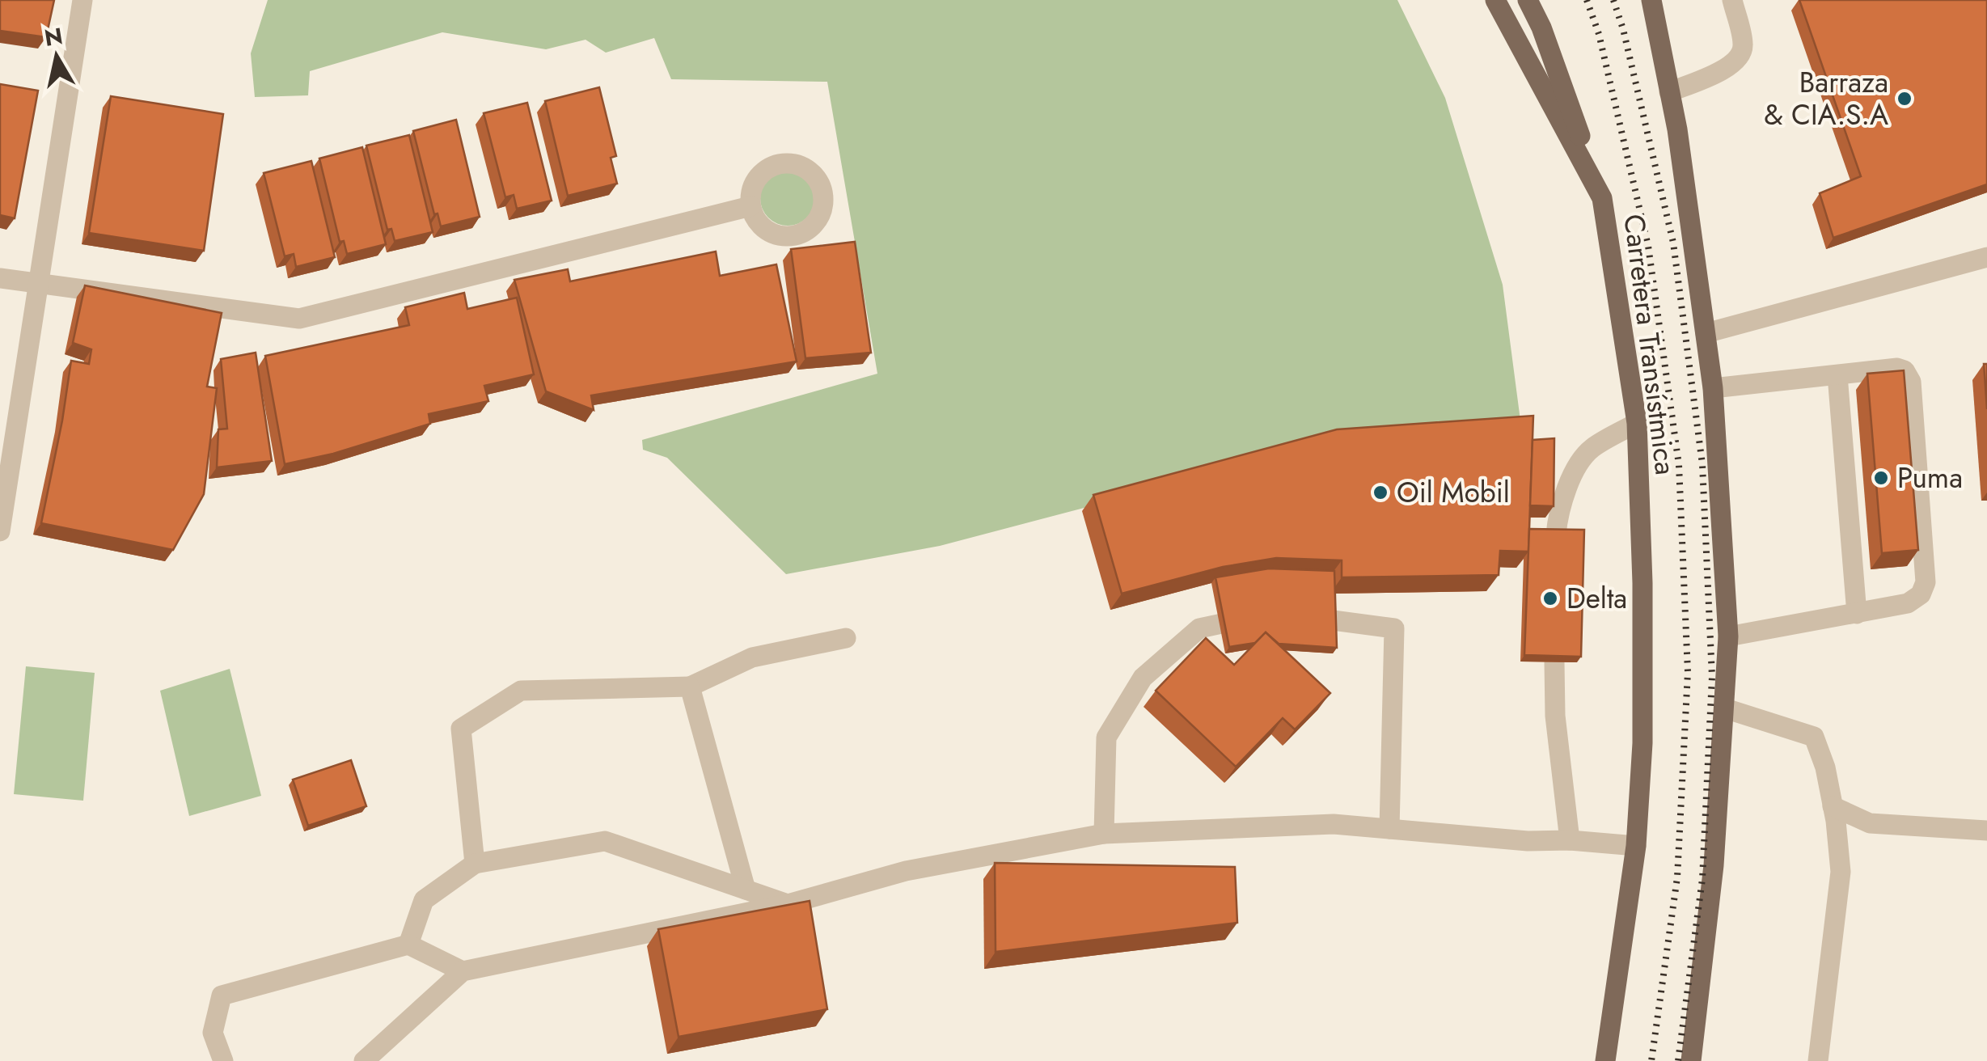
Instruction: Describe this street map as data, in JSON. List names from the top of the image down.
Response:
{
  "streets": {
    "main road": ["Carretera Transístmica"]
  },
  "places": [
    "Barraza & CIA.S.A",
    "Puma",
    "Oil Mobil",
    "Delta"
  ],
  "north": "top"
}
